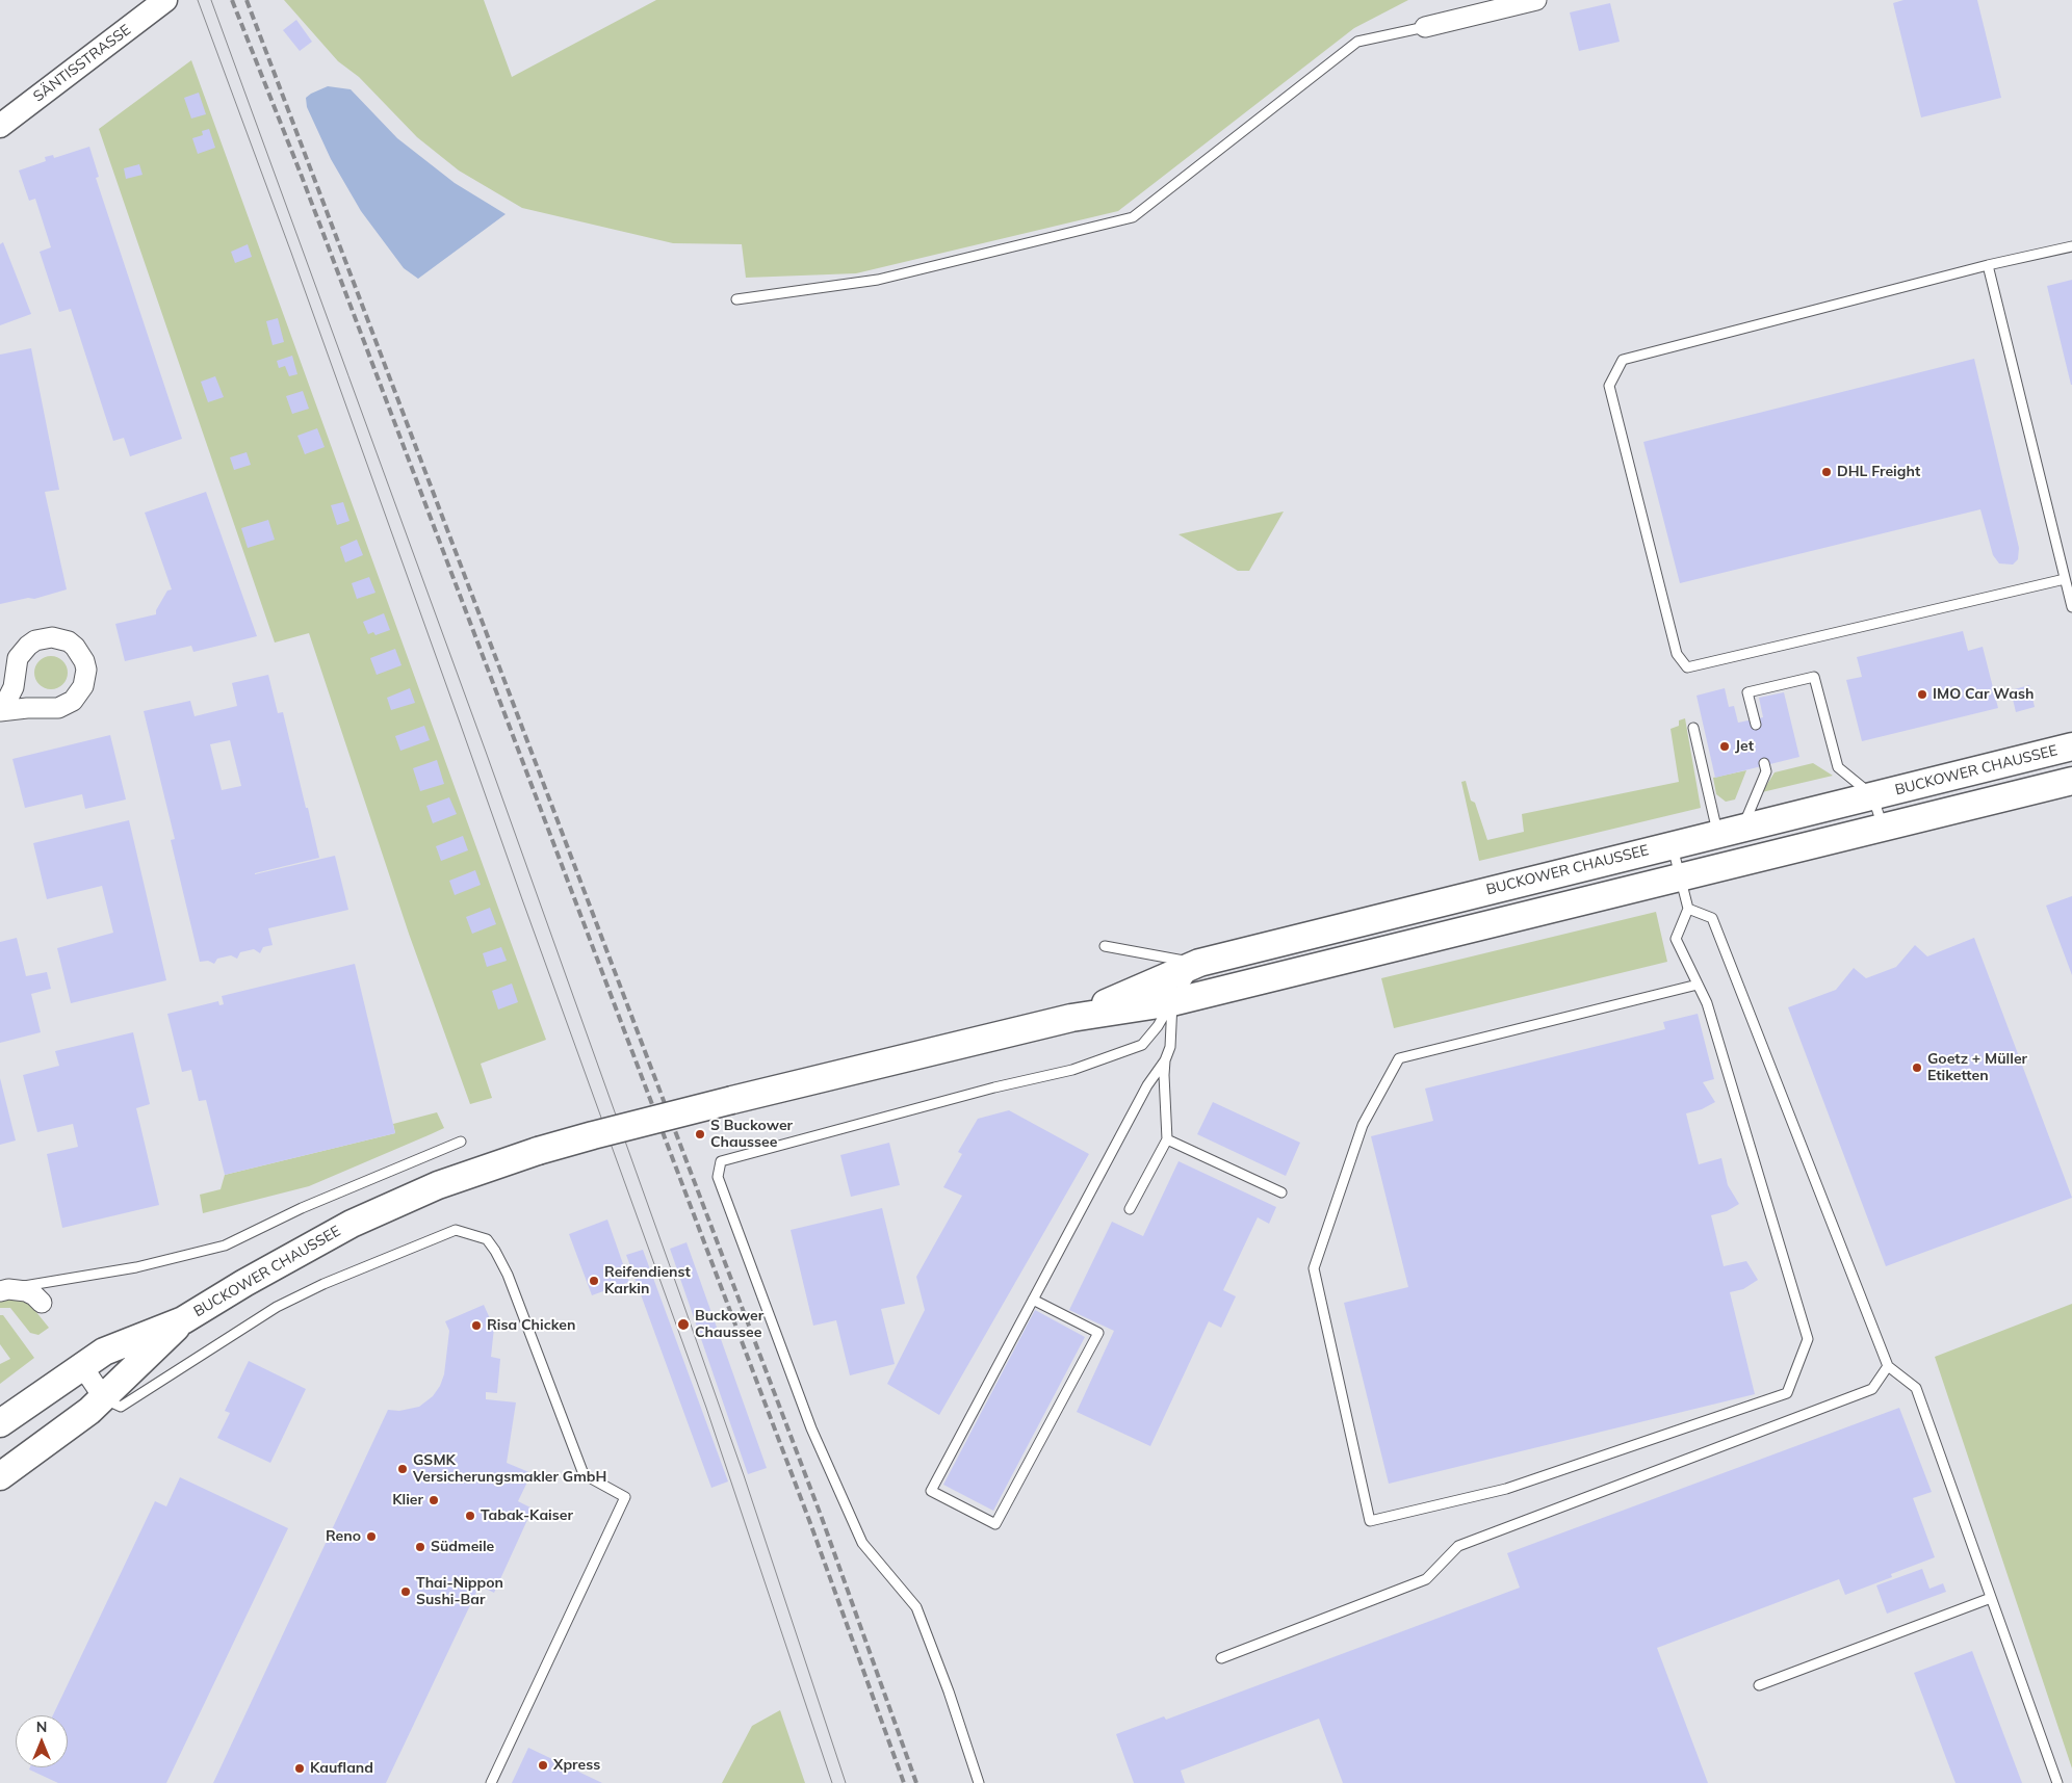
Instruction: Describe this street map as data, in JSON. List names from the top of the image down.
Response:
{
  "streets": {
    "main road": ["BUCKOWER CHAUSSEE"],
    "street": ["SÄNTISSTRASSE"]
  },
  "places": [
    "DHL Freight",
    "IMO Car Wash",
    "Jet",
    "Goetz + Müller Etiketten",
    "S Buckower Chaussee",
    "Reifendienst Karkin",
    "Buckower Chaussee",
    "Risa Chicken",
    "GSMK Versicherungsmakler GmbH",
    "Klier",
    "Tabak-Kaiser",
    "Reno",
    "Südmeile",
    "Thai-Nippon Sushi-Bar",
    "Xpress",
    "Kaufland"
  ],
  "north": "top"
}
